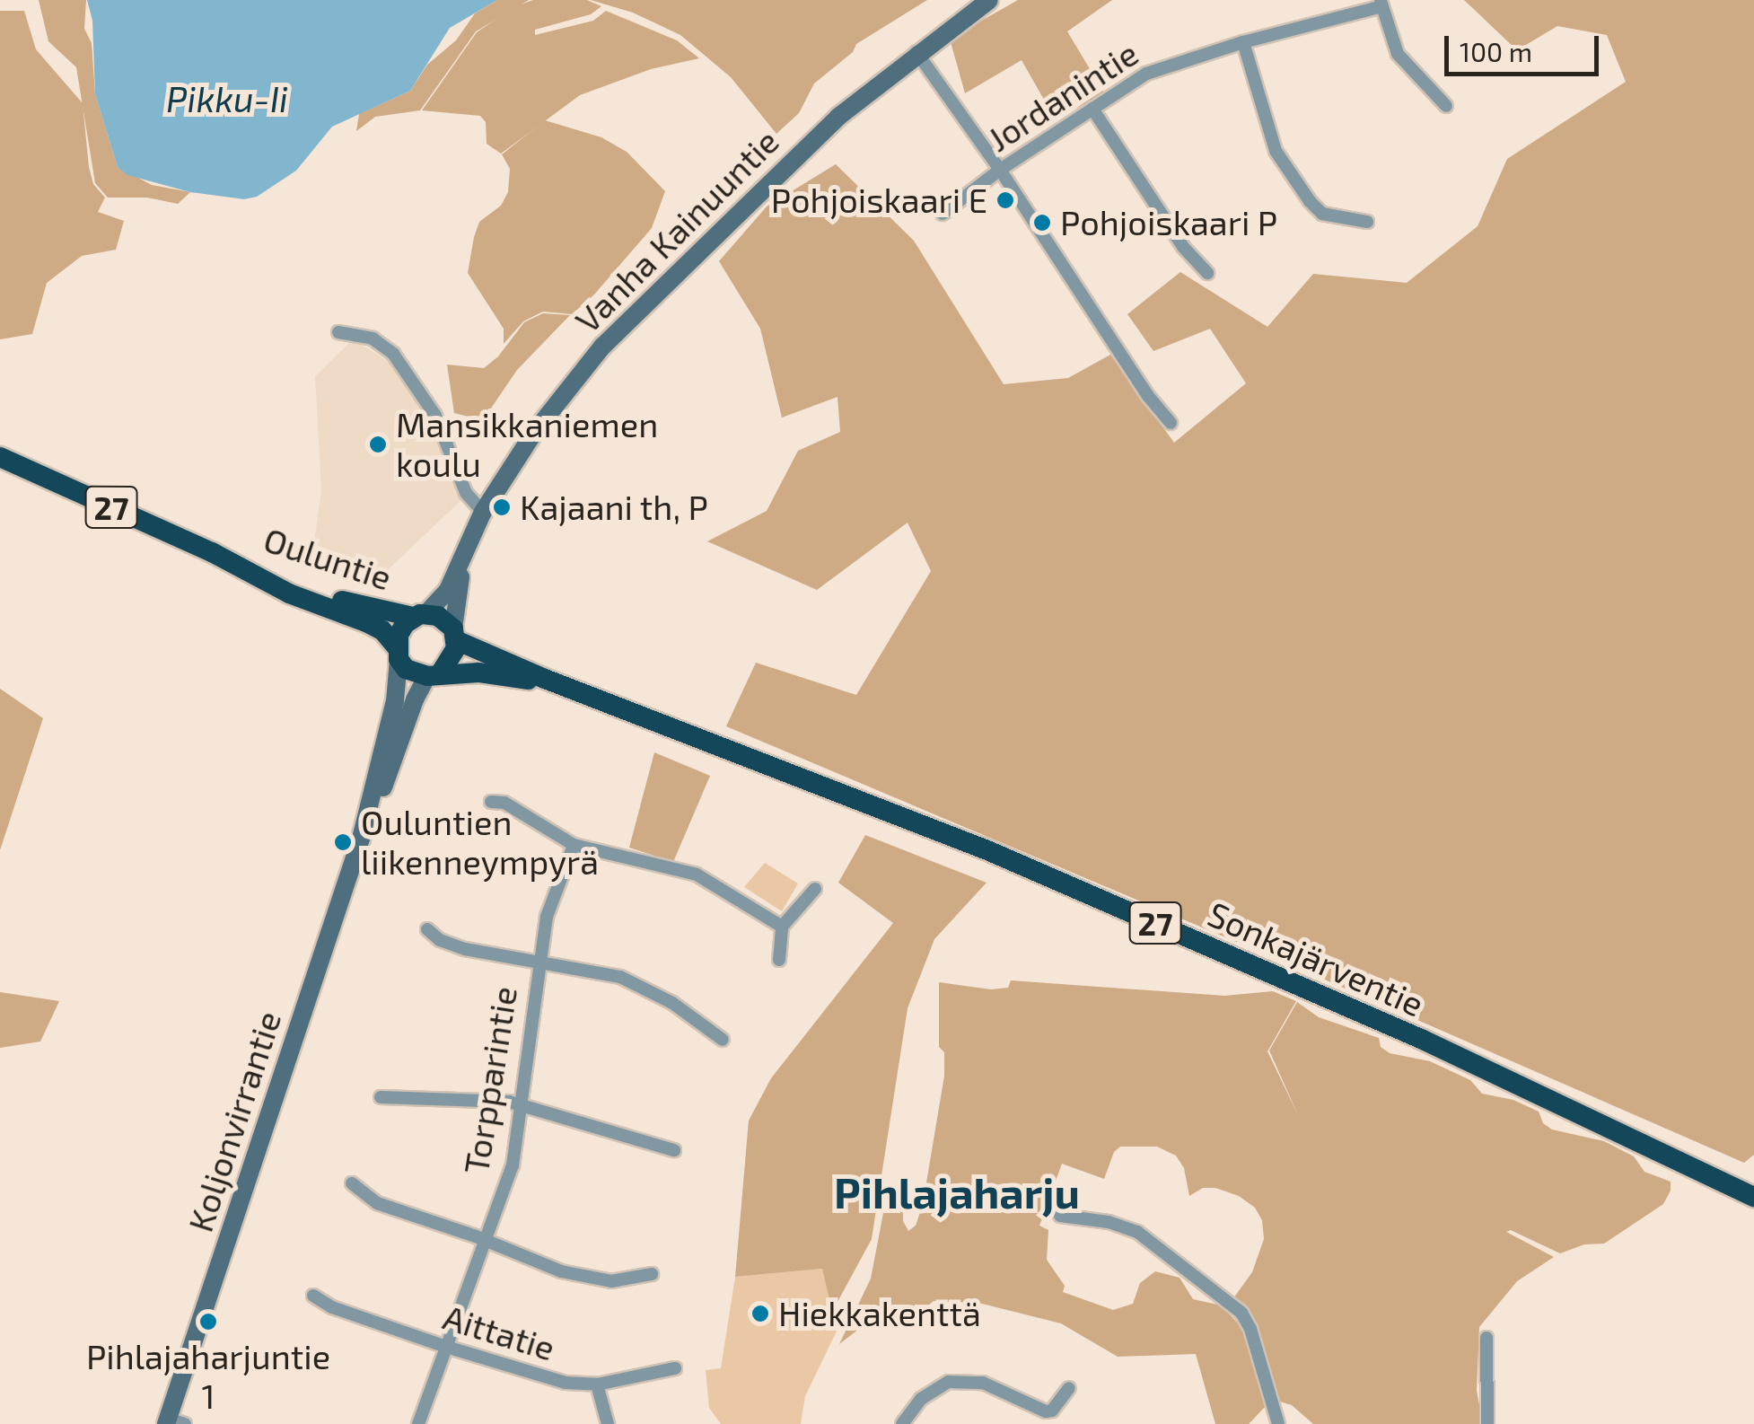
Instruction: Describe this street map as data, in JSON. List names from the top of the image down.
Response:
{
  "streets": {
    "highway": ["27", "Ouluntie", "Sonkajärventie"],
    "main road": ["Vanha Kainuuntie", "Koljonvirrantie"],
    "street": ["Jordanintie", "Torpparintie", "Aittatie"]
  },
  "crossings": [
    ["Vanha Kainuuntie", "Ouluntie"],
    ["Vanha Kainuuntie", "Sonkajärventie"],
    ["Vanha Kainuuntie", "Koljonvirrantie"],
    ["Ouluntie", "Sonkajärventie"],
    ["Ouluntie", "Koljonvirrantie"],
    ["Sonkajärventie", "Koljonvirrantie"],
    ["Torpparintie", "Aittatie"]
  ],
  "districts": ["Pihlajaharju"],
  "water": ["Pikku-Ii"],
  "places": [
    "Pohjoiskaari E",
    "Pohjoiskaari P",
    "Mansikkaniemen koulu",
    "Kajaani th, P",
    "Ouluntien liikenneympyrä",
    "Hiekkakenttä",
    "Pihlajaharjuntie 1"
  ],
  "scale_bar": "100 m"
}
